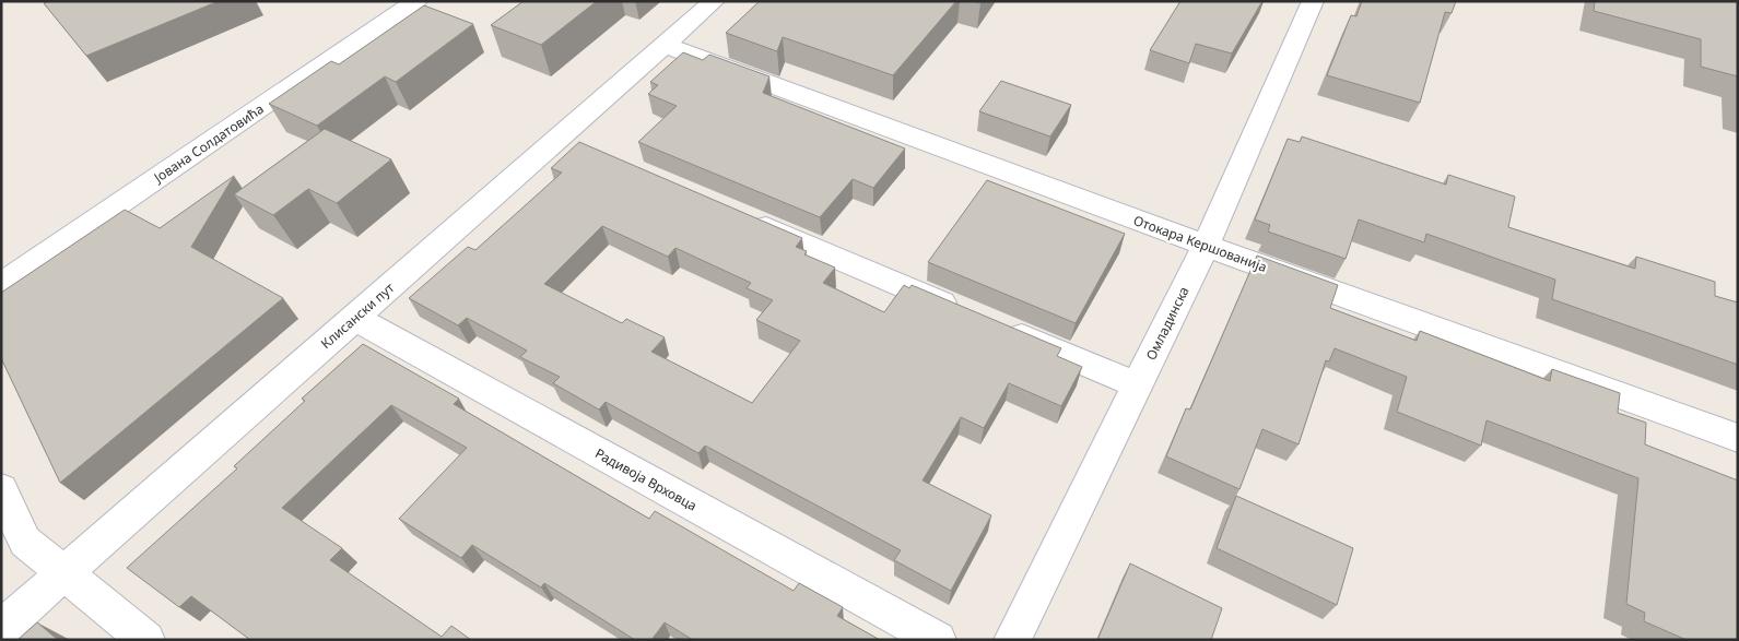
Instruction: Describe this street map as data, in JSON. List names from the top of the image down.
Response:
{
  "streets": {
    "street": [
      "Јована Солдатовића",
      "Отокара Кершованија",
      "Клисански пут",
      "Омладинска",
      "Радивоја Врховца"
    ]
  },
  "crossings": [
    ["Отокара Кершованија", "Клисански пут"],
    ["Отокара Кершованија", "Омладинска"],
    ["Клисански пут", "Радивоја Врховца"]
  ]
}
